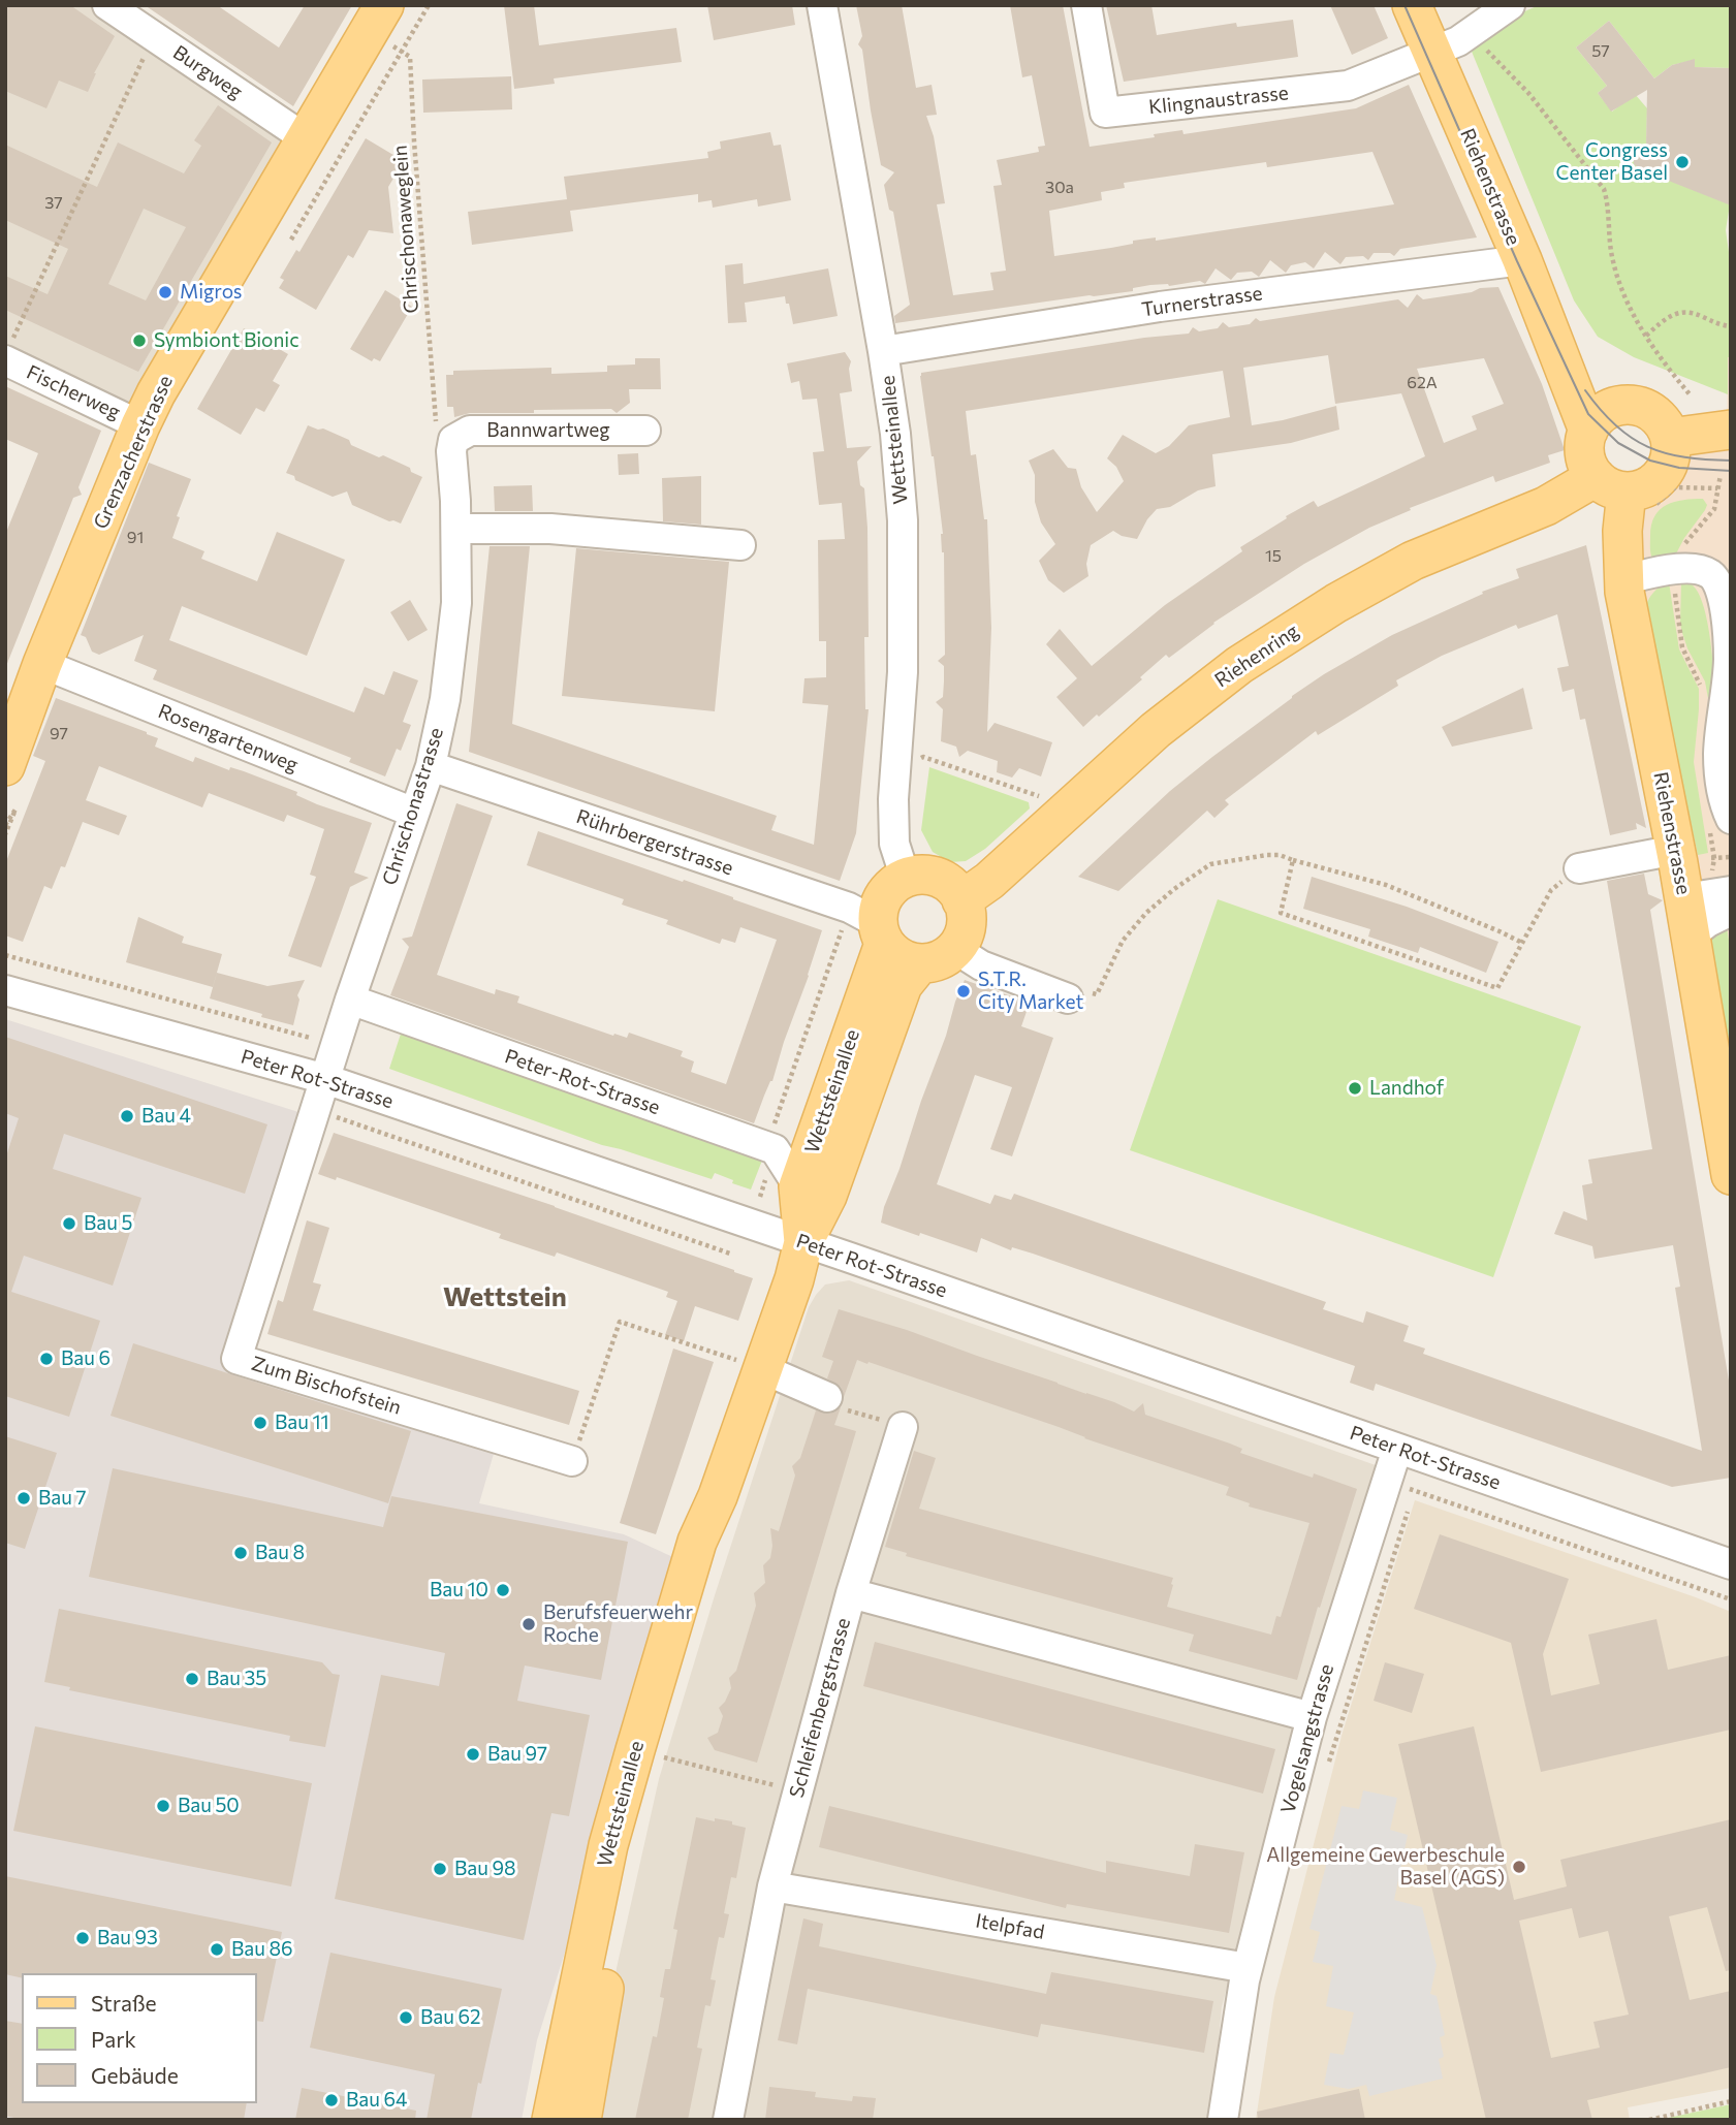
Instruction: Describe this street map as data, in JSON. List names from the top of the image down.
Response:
{
  "streets": {
    "main road": [
      "Riehenstrasse",
      "Wettsteinallee",
      "Grenzacherstrasse",
      "Riehenring"
    ],
    "street": [
      "Burgweg",
      "Klingnaustrasse",
      "Turnerstrasse",
      "Fischerweg",
      "Bannwartweg",
      "Rosengartenweg",
      "Chrischonastrasse",
      "Rührbergerstrasse",
      "Peter Rot-Strasse",
      "Peter-Rot-Strasse",
      "Zum Bischofstein",
      "Schleifenbergstrasse",
      "Vogelsangstrasse",
      "Itelpfad"
    ],
    "path": ["Chrischonaweglein"]
  },
  "crossings": [
    ["Burgweg", "Grenzacherstrasse"],
    ["Klingnaustrasse", "Riehenstrasse"],
    ["Riehenstrasse", "Turnerstrasse"],
    ["Riehenstrasse", "Riehenring"],
    ["Chrischonaweglein", "Bannwartweg"],
    ["Chrischonaweglein", "Chrischonastrasse"],
    ["Turnerstrasse", "Wettsteinallee"],
    ["Fischerweg", "Grenzacherstrasse"],
    ["Bannwartweg", "Chrischonastrasse"],
    ["Wettsteinallee", "Riehenring"],
    ["Wettsteinallee", "Rührbergerstrasse"],
    ["Wettsteinallee", "Peter Rot-Strasse"],
    ["Grenzacherstrasse", "Rosengartenweg"],
    ["Riehenring", "Rührbergerstrasse"],
    ["Rosengartenweg", "Chrischonastrasse"],
    ["Chrischonastrasse", "Rührbergerstrasse"],
    ["Chrischonastrasse", "Peter Rot-Strasse"],
    ["Chrischonastrasse", "Peter-Rot-Strasse"],
    ["Chrischonastrasse", "Zum Bischofstein"],
    ["Peter Rot-Strasse", "Zum Bischofstein"],
    ["Peter Rot-Strasse", "Vogelsangstrasse"],
    ["Schleifenbergstrasse", "Vogelsangstrasse"],
    ["Schleifenbergstrasse", "Itelpfad"],
    ["Vogelsangstrasse", "Itelpfad"]
  ],
  "districts": ["Wettstein"],
  "places": [
    "Congress Center Basel",
    "Migros",
    "Symbiont Bionic",
    "S.T.R. City Market",
    "Landhof",
    "Bau 4",
    "Bau 5",
    "Bau 6",
    "Bau 11",
    "Bau 7",
    "Bau 8",
    "Bau 10",
    "Berufsfeuerwehr Roche",
    "Bau 35",
    "Bau 97",
    "Bau 50",
    "Allgemeine Gewerbeschule Basel (AGS)",
    "Bau 98",
    "Bau 93",
    "Bau 86",
    "Bau 62",
    "Bau 64"
  ],
  "house_numbers": [
    "57",
    "30a",
    "37",
    "62A",
    "91",
    "15",
    "97"
  ],
  "legend": ["Straße", "Park", "Gebäude"]
}
